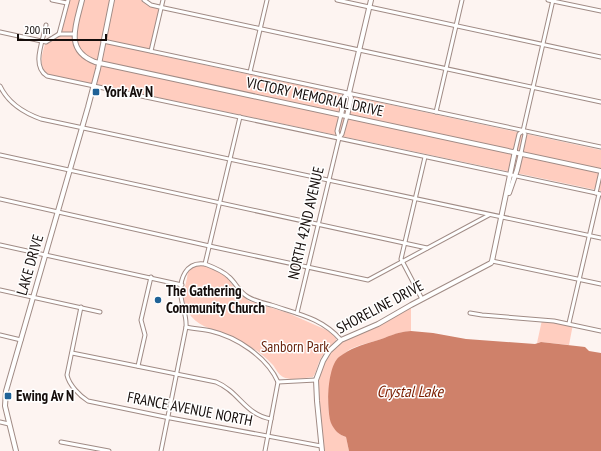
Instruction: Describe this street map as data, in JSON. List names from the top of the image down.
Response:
{
  "streets": {
    "street": [
      "VICTORY MEMORIAL DRIVE",
      "NORTH 42ND AVENUE",
      "LAKE DRIVE",
      "SHORELINE DRIVE",
      "FRANCE AVENUE NORTH"
    ]
  },
  "crossings": [
    ["VICTORY MEMORIAL DRIVE", "NORTH 42ND AVENUE"],
    ["VICTORY MEMORIAL DRIVE", "LAKE DRIVE"],
    ["SHORELINE DRIVE", "FRANCE AVENUE NORTH"]
  ],
  "water": ["Crystal Lake"],
  "parks": ["Sanborn Park"],
  "places": {
    "transit": ["York Av N", "Ewing Av N"],
    "other": ["The Gathering Community Church"]
  },
  "scale_bar": "200 m"
}
